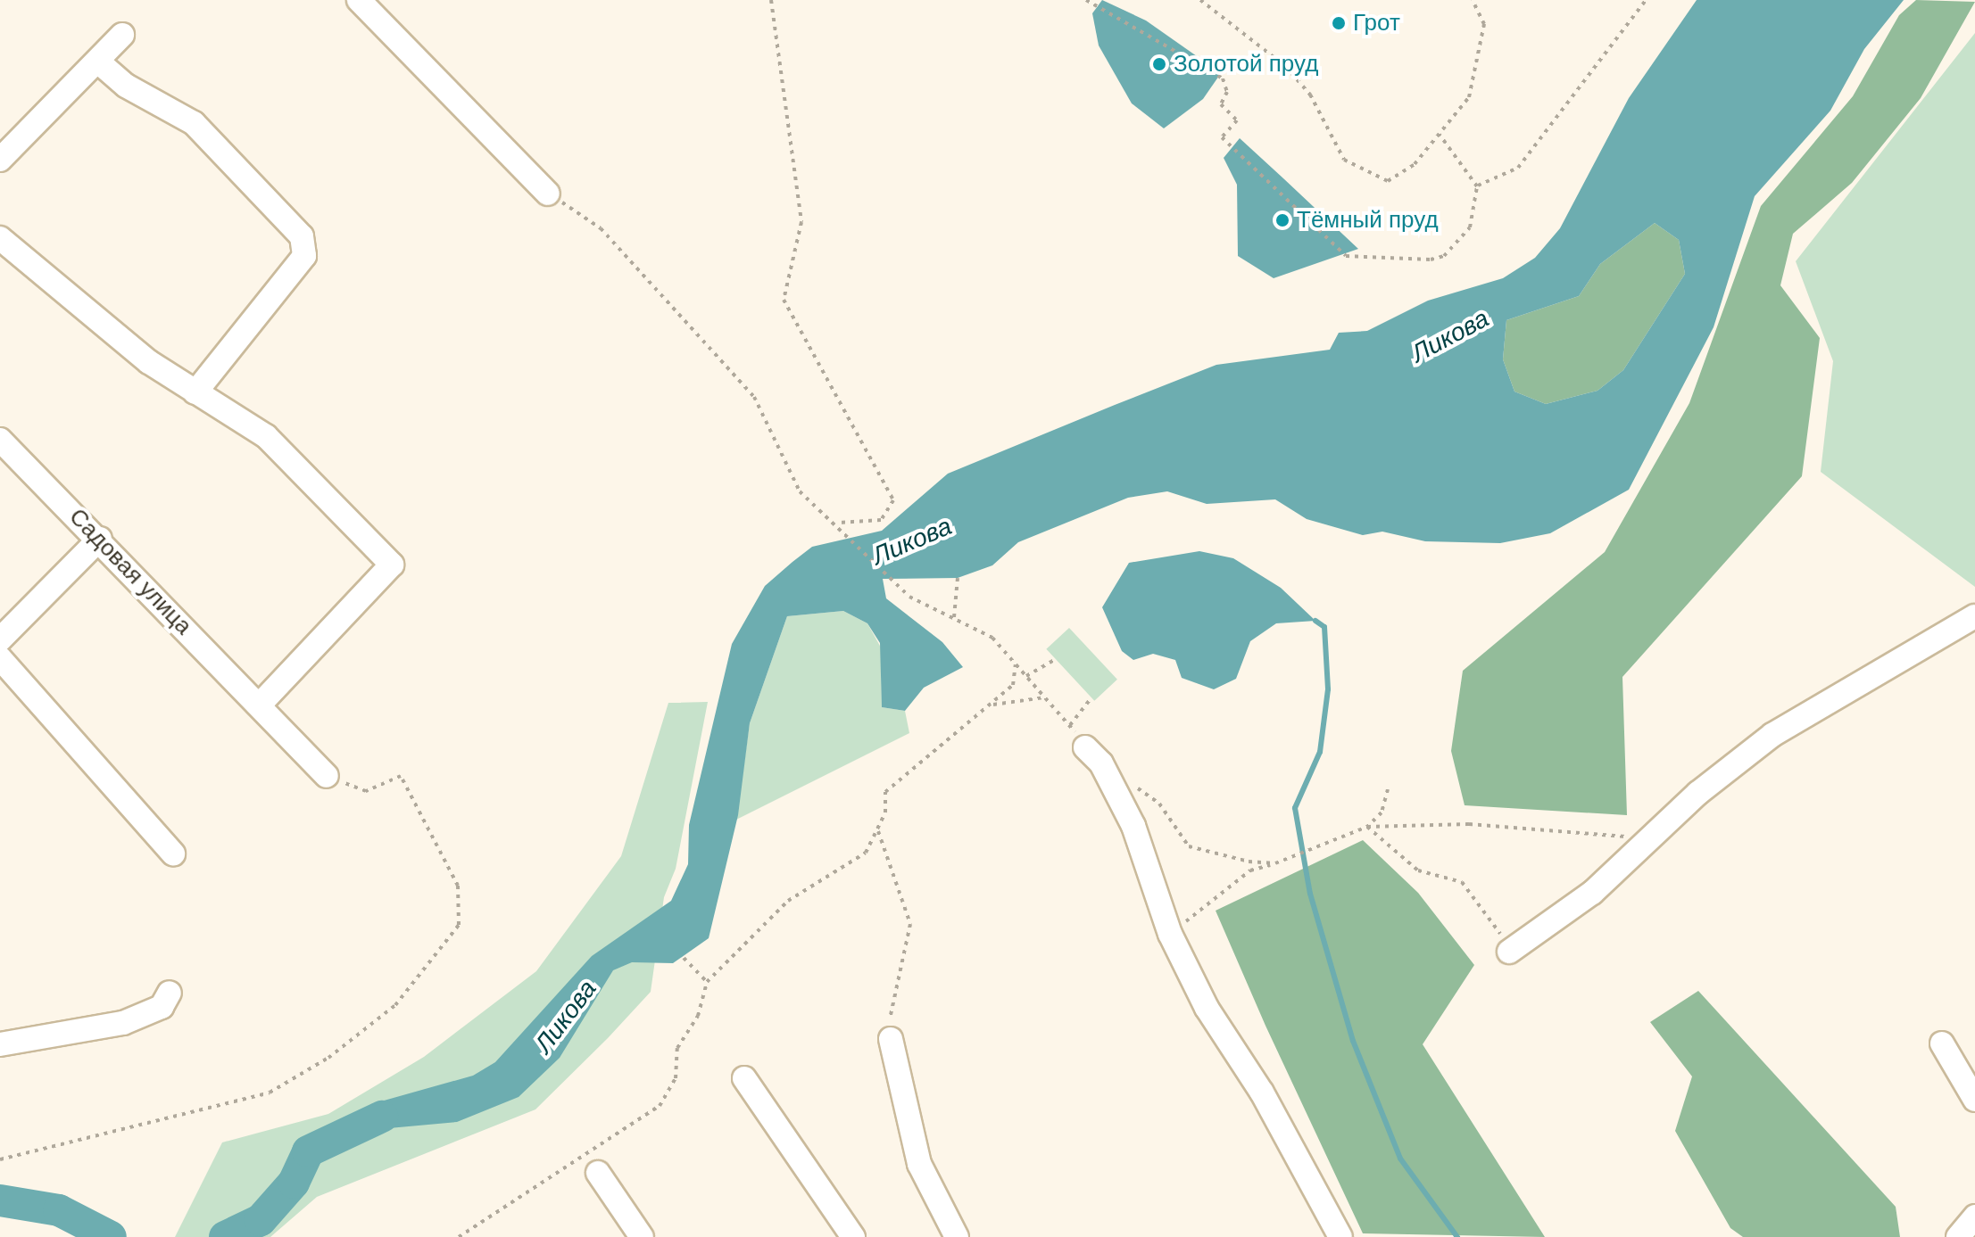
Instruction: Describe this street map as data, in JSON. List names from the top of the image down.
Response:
{
  "streets": {
    "street": ["Садовая улица"]
  },
  "water": ["Ликова"],
  "places": ["Грот", "Золотой пруд", "Тёмный пруд"]
}
